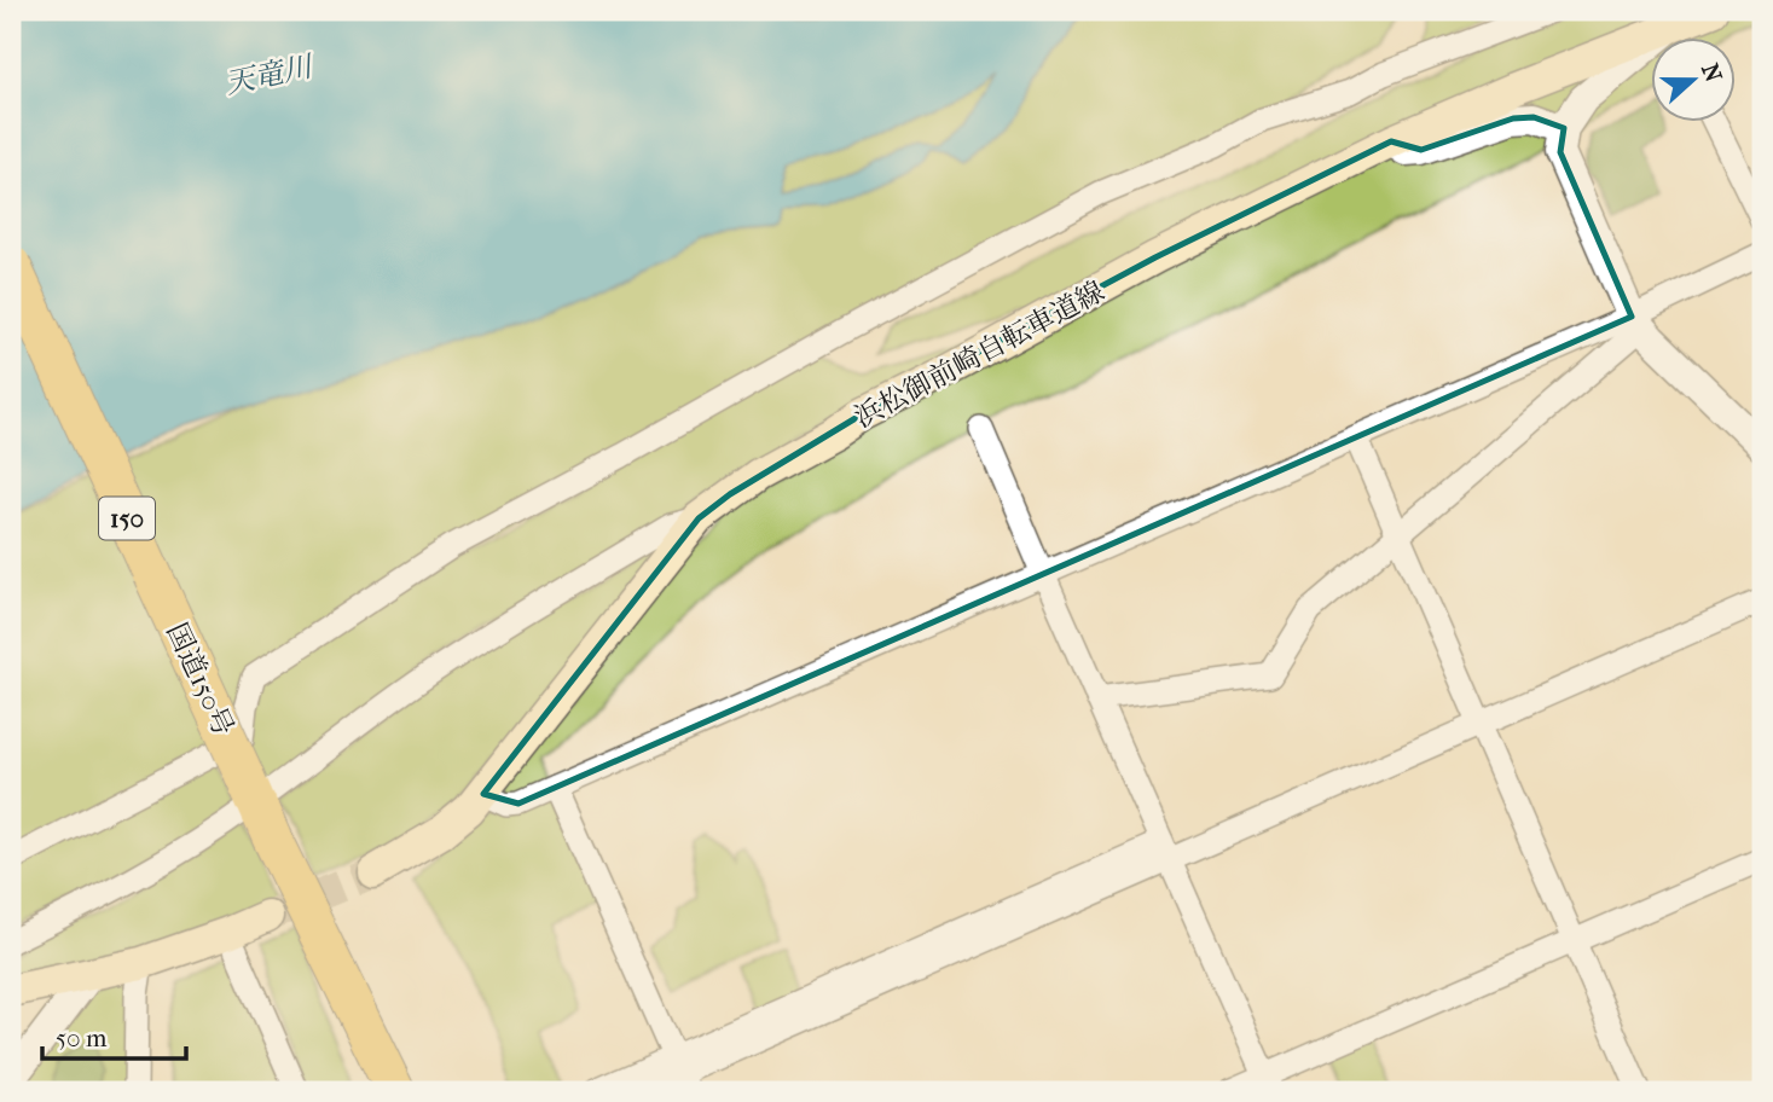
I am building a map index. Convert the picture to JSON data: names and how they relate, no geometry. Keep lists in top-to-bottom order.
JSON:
{
  "streets": {
    "highway": ["150", "国道150号"],
    "main road": ["浜松御前崎自転車道線"]
  },
  "water": ["天竜川"],
  "scale_bar": "50 m",
  "north": "right"
}
